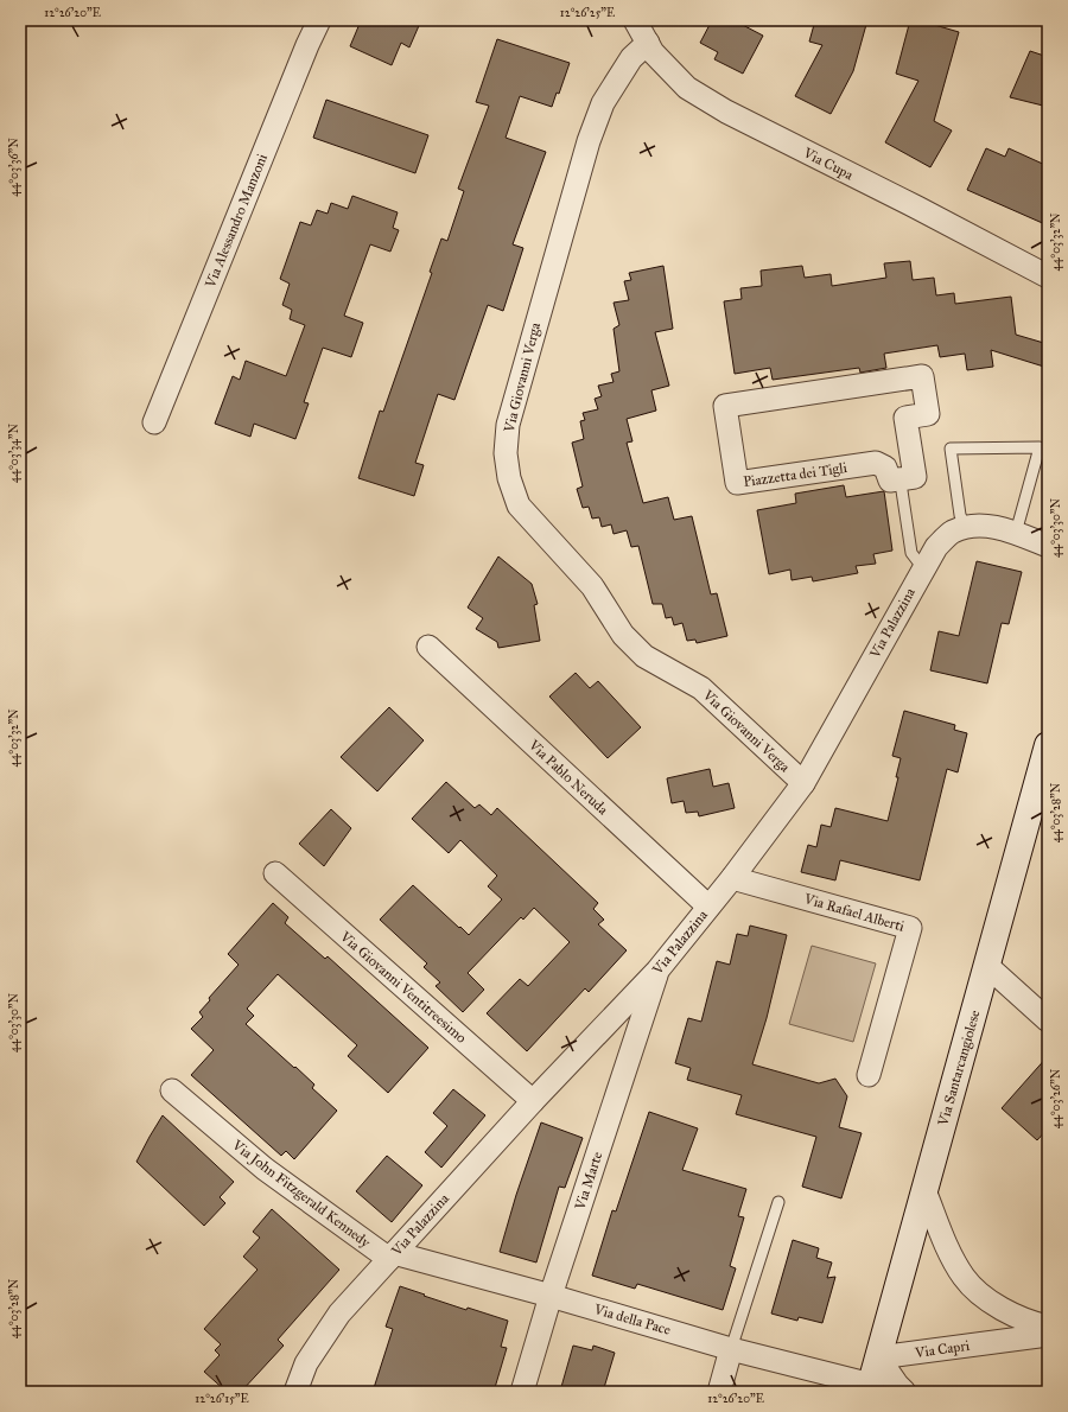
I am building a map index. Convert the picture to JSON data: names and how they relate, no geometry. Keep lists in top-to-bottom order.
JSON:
{
  "streets": {
    "main road": ["Via Santarcangiolese"],
    "street": [
      "Via Cupa",
      "Via Alessandro Manzoni",
      "Via Giovanni Verga",
      "Piazzetta dei Tigli",
      "Via Palazzina",
      "Via Pablo Neruda",
      "Via Rafael Alberti",
      "Via Giovanni Ventitreesimo",
      "Via Marte",
      "Via John Fitzgerald Kennedy",
      "Via della Pace",
      "Via Capri"
    ]
  },
  "crossings": [
    ["Via Cupa", "Via Giovanni Verga"],
    ["Via Giovanni Verga", "Via Palazzina"],
    ["Via Palazzina", "Via Pablo Neruda"],
    ["Via Palazzina", "Via Rafael Alberti"],
    ["Via Palazzina", "Via Giovanni Ventitreesimo"],
    ["Via Palazzina", "Via Marte"],
    ["Via Palazzina", "Via John Fitzgerald Kennedy"],
    ["Via Palazzina", "Via della Pace"],
    ["Via Santarcangiolese", "Via della Pace"],
    ["Via Santarcangiolese", "Via Capri"],
    ["Via Marte", "Via della Pace"],
    ["Via John Fitzgerald Kennedy", "Via della Pace"]
  ],
  "coordinates": [
    "12°26'20\"E",
    "12°26'25\"E",
    "44°03'36\"N",
    "44°03'32\"N",
    "44°03'34\"N",
    "44°03'30\"N",
    "44°03'28\"N",
    "44°03'26\"N",
    "12°26'15\"E"
  ]
}
